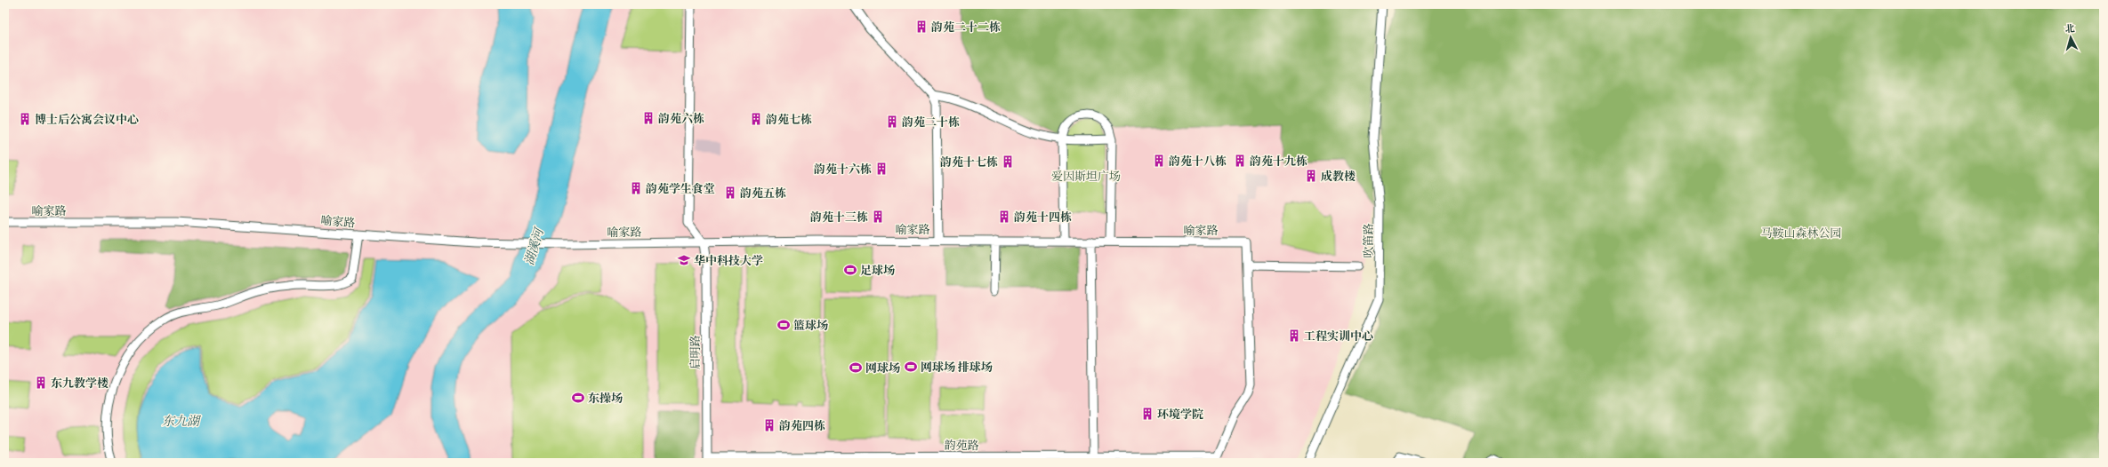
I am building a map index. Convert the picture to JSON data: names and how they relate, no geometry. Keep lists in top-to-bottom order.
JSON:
{
  "streets": {
    "street": [
      "喻家路",
      "吹笛路",
      "启明路",
      "韵苑路"
    ]
  },
  "crossings": [
    ["喻家路", "启明路"],
    ["启明路", "韵苑路"]
  ],
  "water": ["湖溪河", "东九湖"],
  "parks": ["爱因斯坦广场", "马鞍山森林公园"],
  "places": {
    "building": [
      "韵苑二十二栋",
      "韵苑六栋",
      "博士后公寓会议中心",
      "韵苑七栋",
      "韵苑二十栋",
      "韵苑十八栋",
      "韵苑十九栋",
      "韵苑十七栋",
      "韵苑十六栋",
      "成教楼",
      "韵苑学生食堂",
      "韵苑五栋",
      "韵苑十三栋",
      "韵苑十四栋",
      "工程实训中心",
      "东九教学楼",
      "环境学院",
      "韵苑四栋"
    ],
    "school or university": ["华中科技大学"],
    "sports": [
      "足球场",
      "篮球场",
      "网球场 排球场",
      "网球场",
      "东操场"
    ]
  },
  "north": "top"
}
